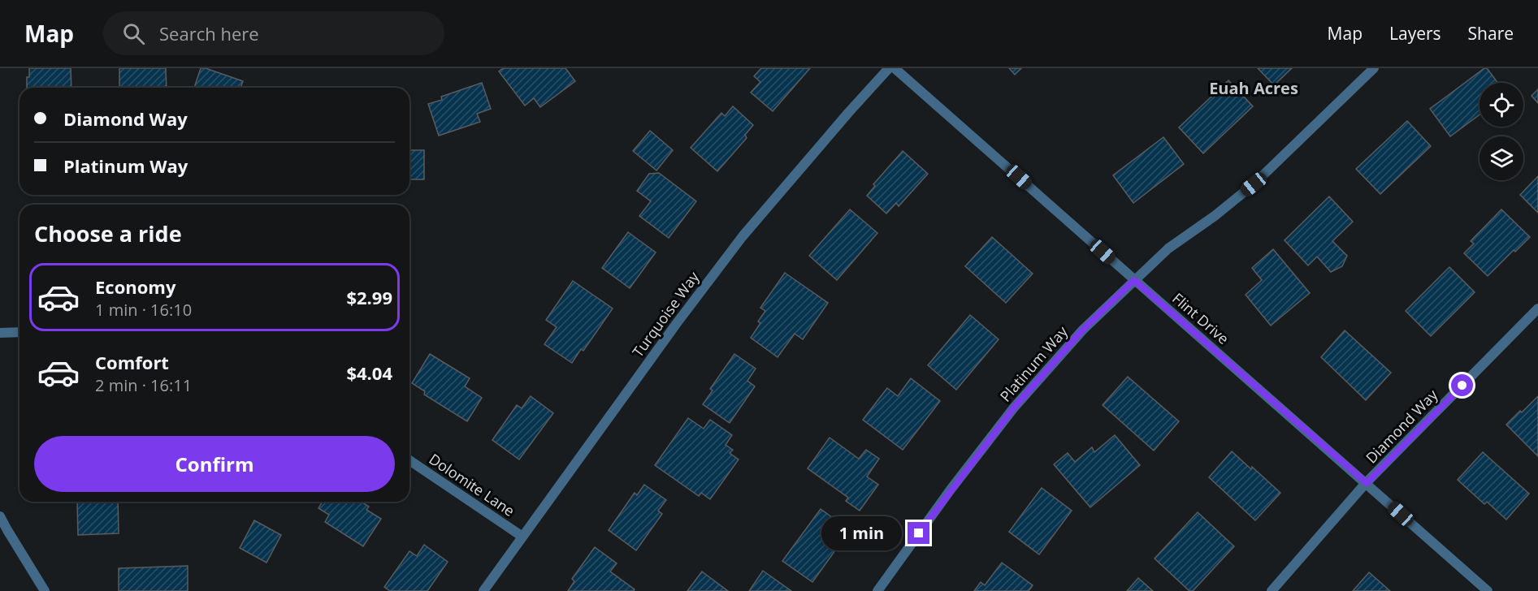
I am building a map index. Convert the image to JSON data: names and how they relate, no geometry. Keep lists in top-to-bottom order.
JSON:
{
  "streets": {
    "street": [
      "Turquoise Way",
      "Flint Drive",
      "Platinum Way",
      "Diamond Way",
      "Dolomite Lane"
    ]
  },
  "crossings": [
    ["Turquoise Way", "Dolomite Lane"],
    ["Flint Drive", "Platinum Way"],
    ["Flint Drive", "Diamond Way"]
  ],
  "districts": ["Euah Acres"],
  "page": {
    "header": "Map",
    "search": "Search here",
    "nav": ["Map", "Layers", "Share"],
    "banner": ["Diamond Way", "Platinum Way"],
    "heading": "Choose a ride",
    "list": [
      {
        "name": "Economy",
        "note": "1 min · 16:10",
        "value": "$2.99"
      },
      {
        "name": "Comfort",
        "note": "2 min · 16:11",
        "value": "$4.04"
      }
    ],
    "buttons": "Confirm",
    "bubble": "1 min"
  }
}
